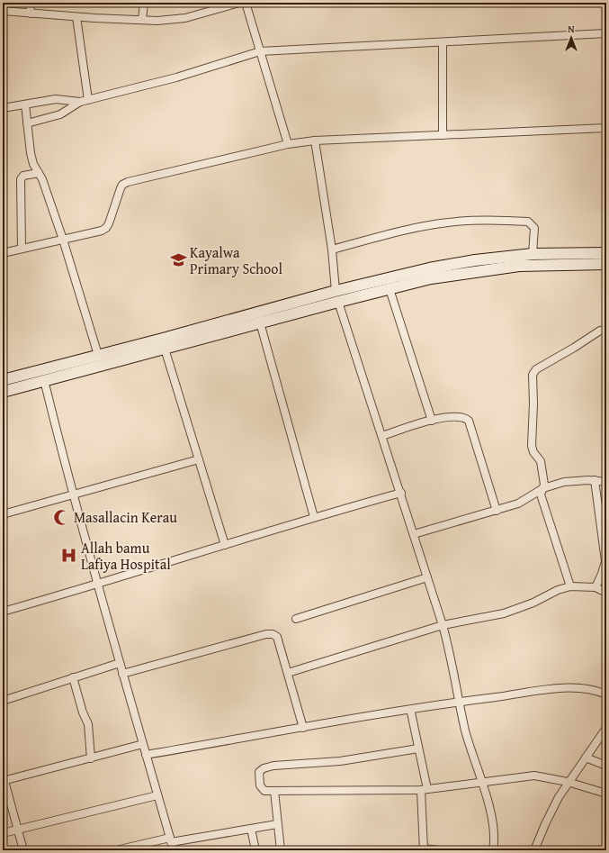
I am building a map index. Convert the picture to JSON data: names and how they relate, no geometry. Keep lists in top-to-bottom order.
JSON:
{
  "places": {
    "school or university": ["Kayalwa Primary School"],
    "mosque": ["Masallacin Kerau"],
    "hospital": ["Allah bamu Lafiya Hospital"]
  },
  "north": "top"
}
